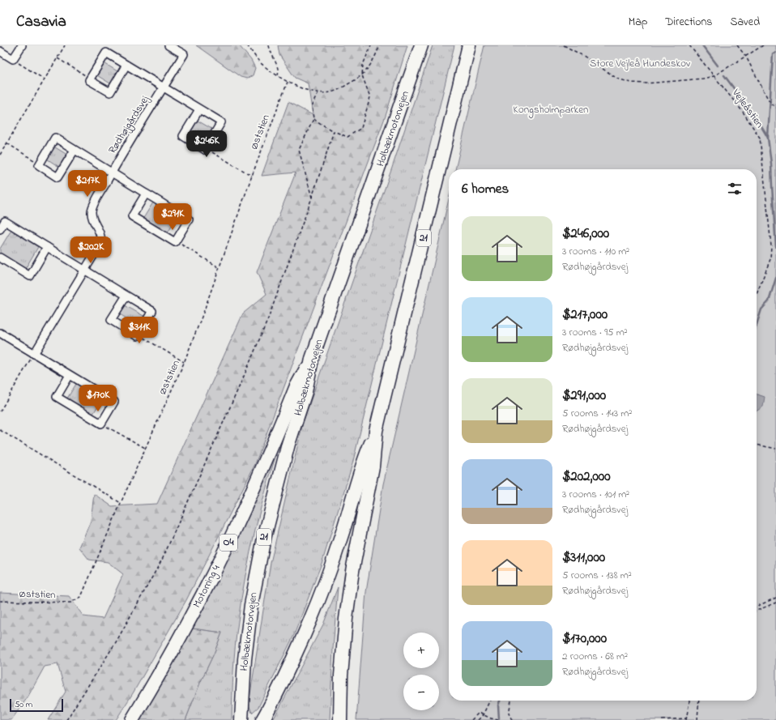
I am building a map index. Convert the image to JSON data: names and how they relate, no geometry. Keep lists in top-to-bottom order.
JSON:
{
  "streets": {
    "highway": [
      "Holbækmotorvejen",
      "21",
      "O4",
      "Motorring 4"
    ],
    "street": ["Rødhøjgårdsvej"],
    "path": ["Vejleåstien", "Øststien"]
  },
  "crossings": [
    ["Holbækmotorvejen", "Motorring 4"]
  ],
  "parks": ["Store Vejleå Hundeskov", "Kongsholmparken"],
  "scale_bar": "50 m",
  "page": {
    "header": "Casavia",
    "nav": ["Map", "Directions", "Saved"],
    "price": [
      "$246K",
      "$217K",
      "$291K",
      "$202K",
      "$311K",
      "$170K"
    ],
    "heading": "6 homes",
    "list": [
      {
        "name": "$246,000",
        "note": "3 rooms · 110 m² · Rødhøjgårdsvej"
      },
      {
        "name": "$217,000",
        "note": "3 rooms · 95 m² · Rødhøjgårdsvej"
      },
      {
        "name": "$291,000",
        "note": "5 rooms · 143 m² · Rødhøjgårdsvej"
      },
      {
        "name": "$202,000",
        "note": "3 rooms · 101 m² · Rødhøjgårdsvej"
      },
      {
        "name": "$311,000",
        "note": "5 rooms · 138 m² · Rødhøjgårdsvej"
      },
      {
        "name": "$170,000",
        "note": "2 rooms · 68 m² · Rødhøjgårdsvej"
      }
    ],
    "map_buttons": ["+", "−"],
    "scale": "50 m"
  }
}
